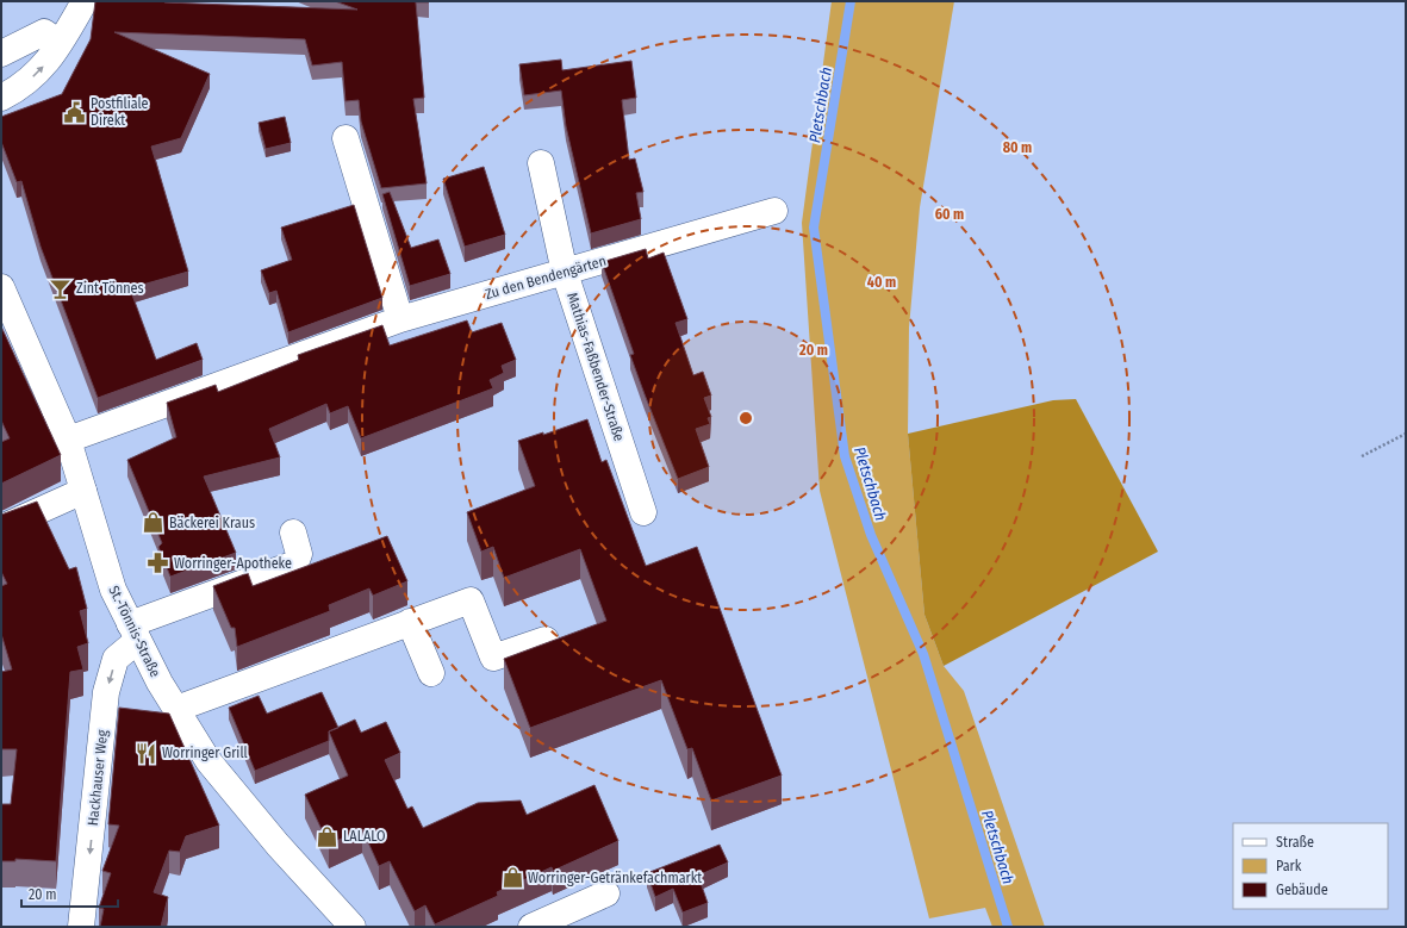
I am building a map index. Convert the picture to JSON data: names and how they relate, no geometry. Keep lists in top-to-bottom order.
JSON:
{
  "streets": {
    "street": [
      "Zu den Bendengärten",
      "Mathias-Faßbender-Straße",
      "St.-Tönnis-Straße",
      "Hackhauser Weg"
    ]
  },
  "crossings": [
    ["Zu den Bendengärten", "Mathias-Faßbender-Straße"],
    ["Zu den Bendengärten", "St.-Tönnis-Straße"],
    ["St.-Tönnis-Straße", "Hackhauser Weg"]
  ],
  "one_way": ["Hackhauser Weg"],
  "water": ["Pletschbach"],
  "places": {
    "public building": ["Postfiliale Direkt"],
    "bar": ["Zint Tönnes"],
    "shop": ["Bäckerei Kraus", "LALALO", "Worringer-Getränkefachmarkt"],
    "pharmacy": ["Worringer-Apotheke"],
    "restaurant": ["Worringer Grill"]
  },
  "legend": ["Straße", "Park", "Gebäude"],
  "scale_bar": "20 m",
  "rings": [
    "80 m",
    "60 m",
    "40 m",
    "20 m"
  ]
}
